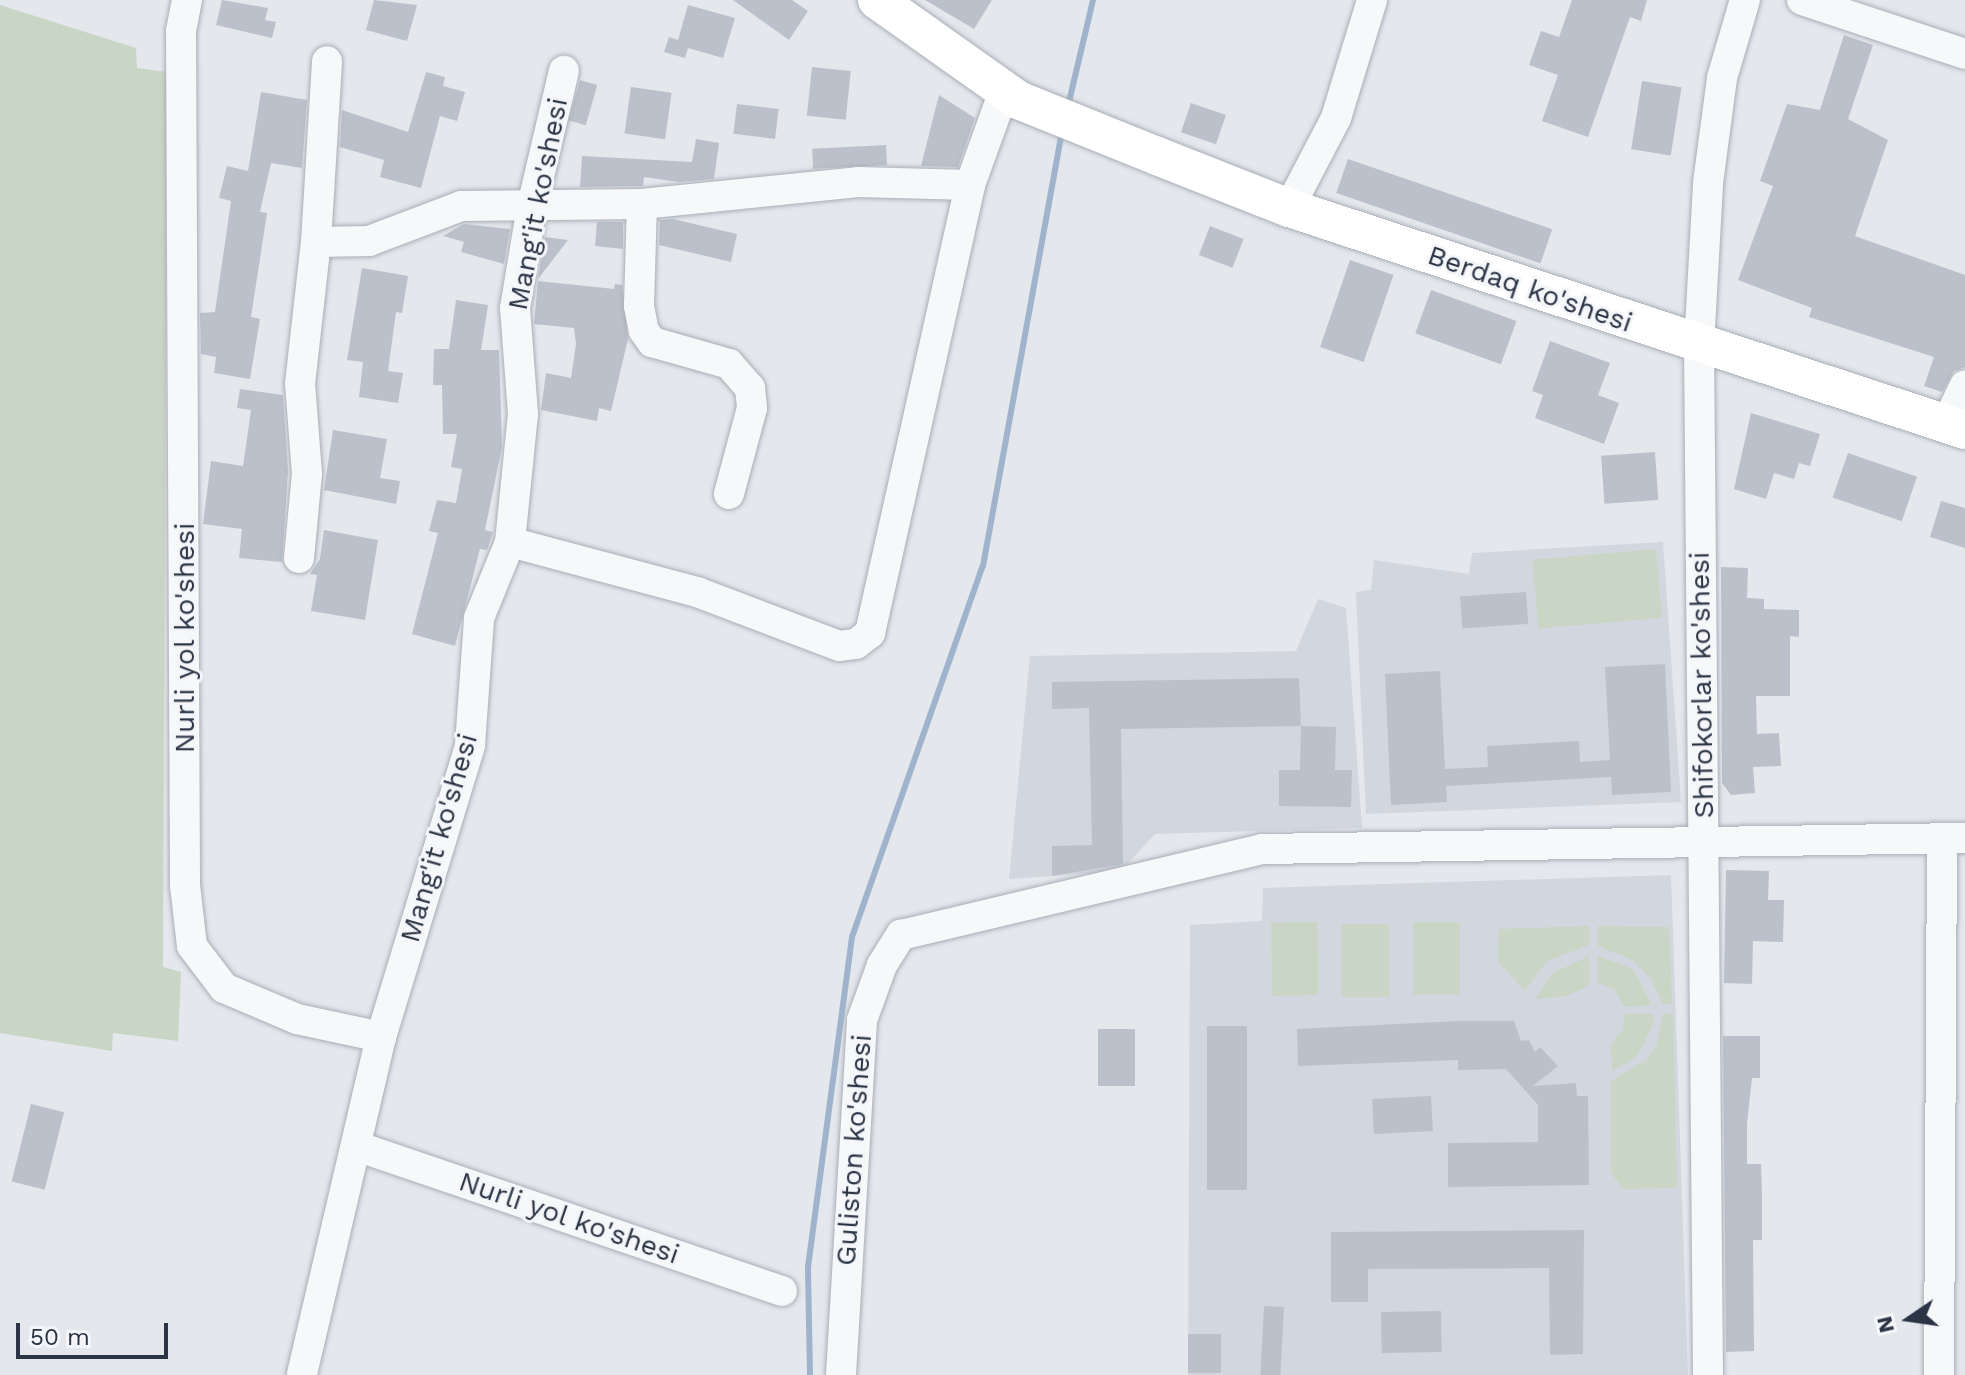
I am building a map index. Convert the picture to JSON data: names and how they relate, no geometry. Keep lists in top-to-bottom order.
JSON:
{
  "streets": {
    "main road": ["Berdaq ko'shesi"],
    "street": [
      "Mang'it ko'shesi",
      "Nurli yol ko'shesi",
      "Shifokorlar ko'shesi",
      "Guliston ko'shesi"
    ]
  },
  "crossings": [
    ["Mang'it ko'shesi", "Nurli yol ko'shesi"],
    ["Berdaq ko'shesi", "Shifokorlar ko'shesi"],
    ["Shifokorlar ko'shesi", "Guliston ko'shesi"]
  ],
  "scale_bar": "50 m",
  "north": "left"
}
